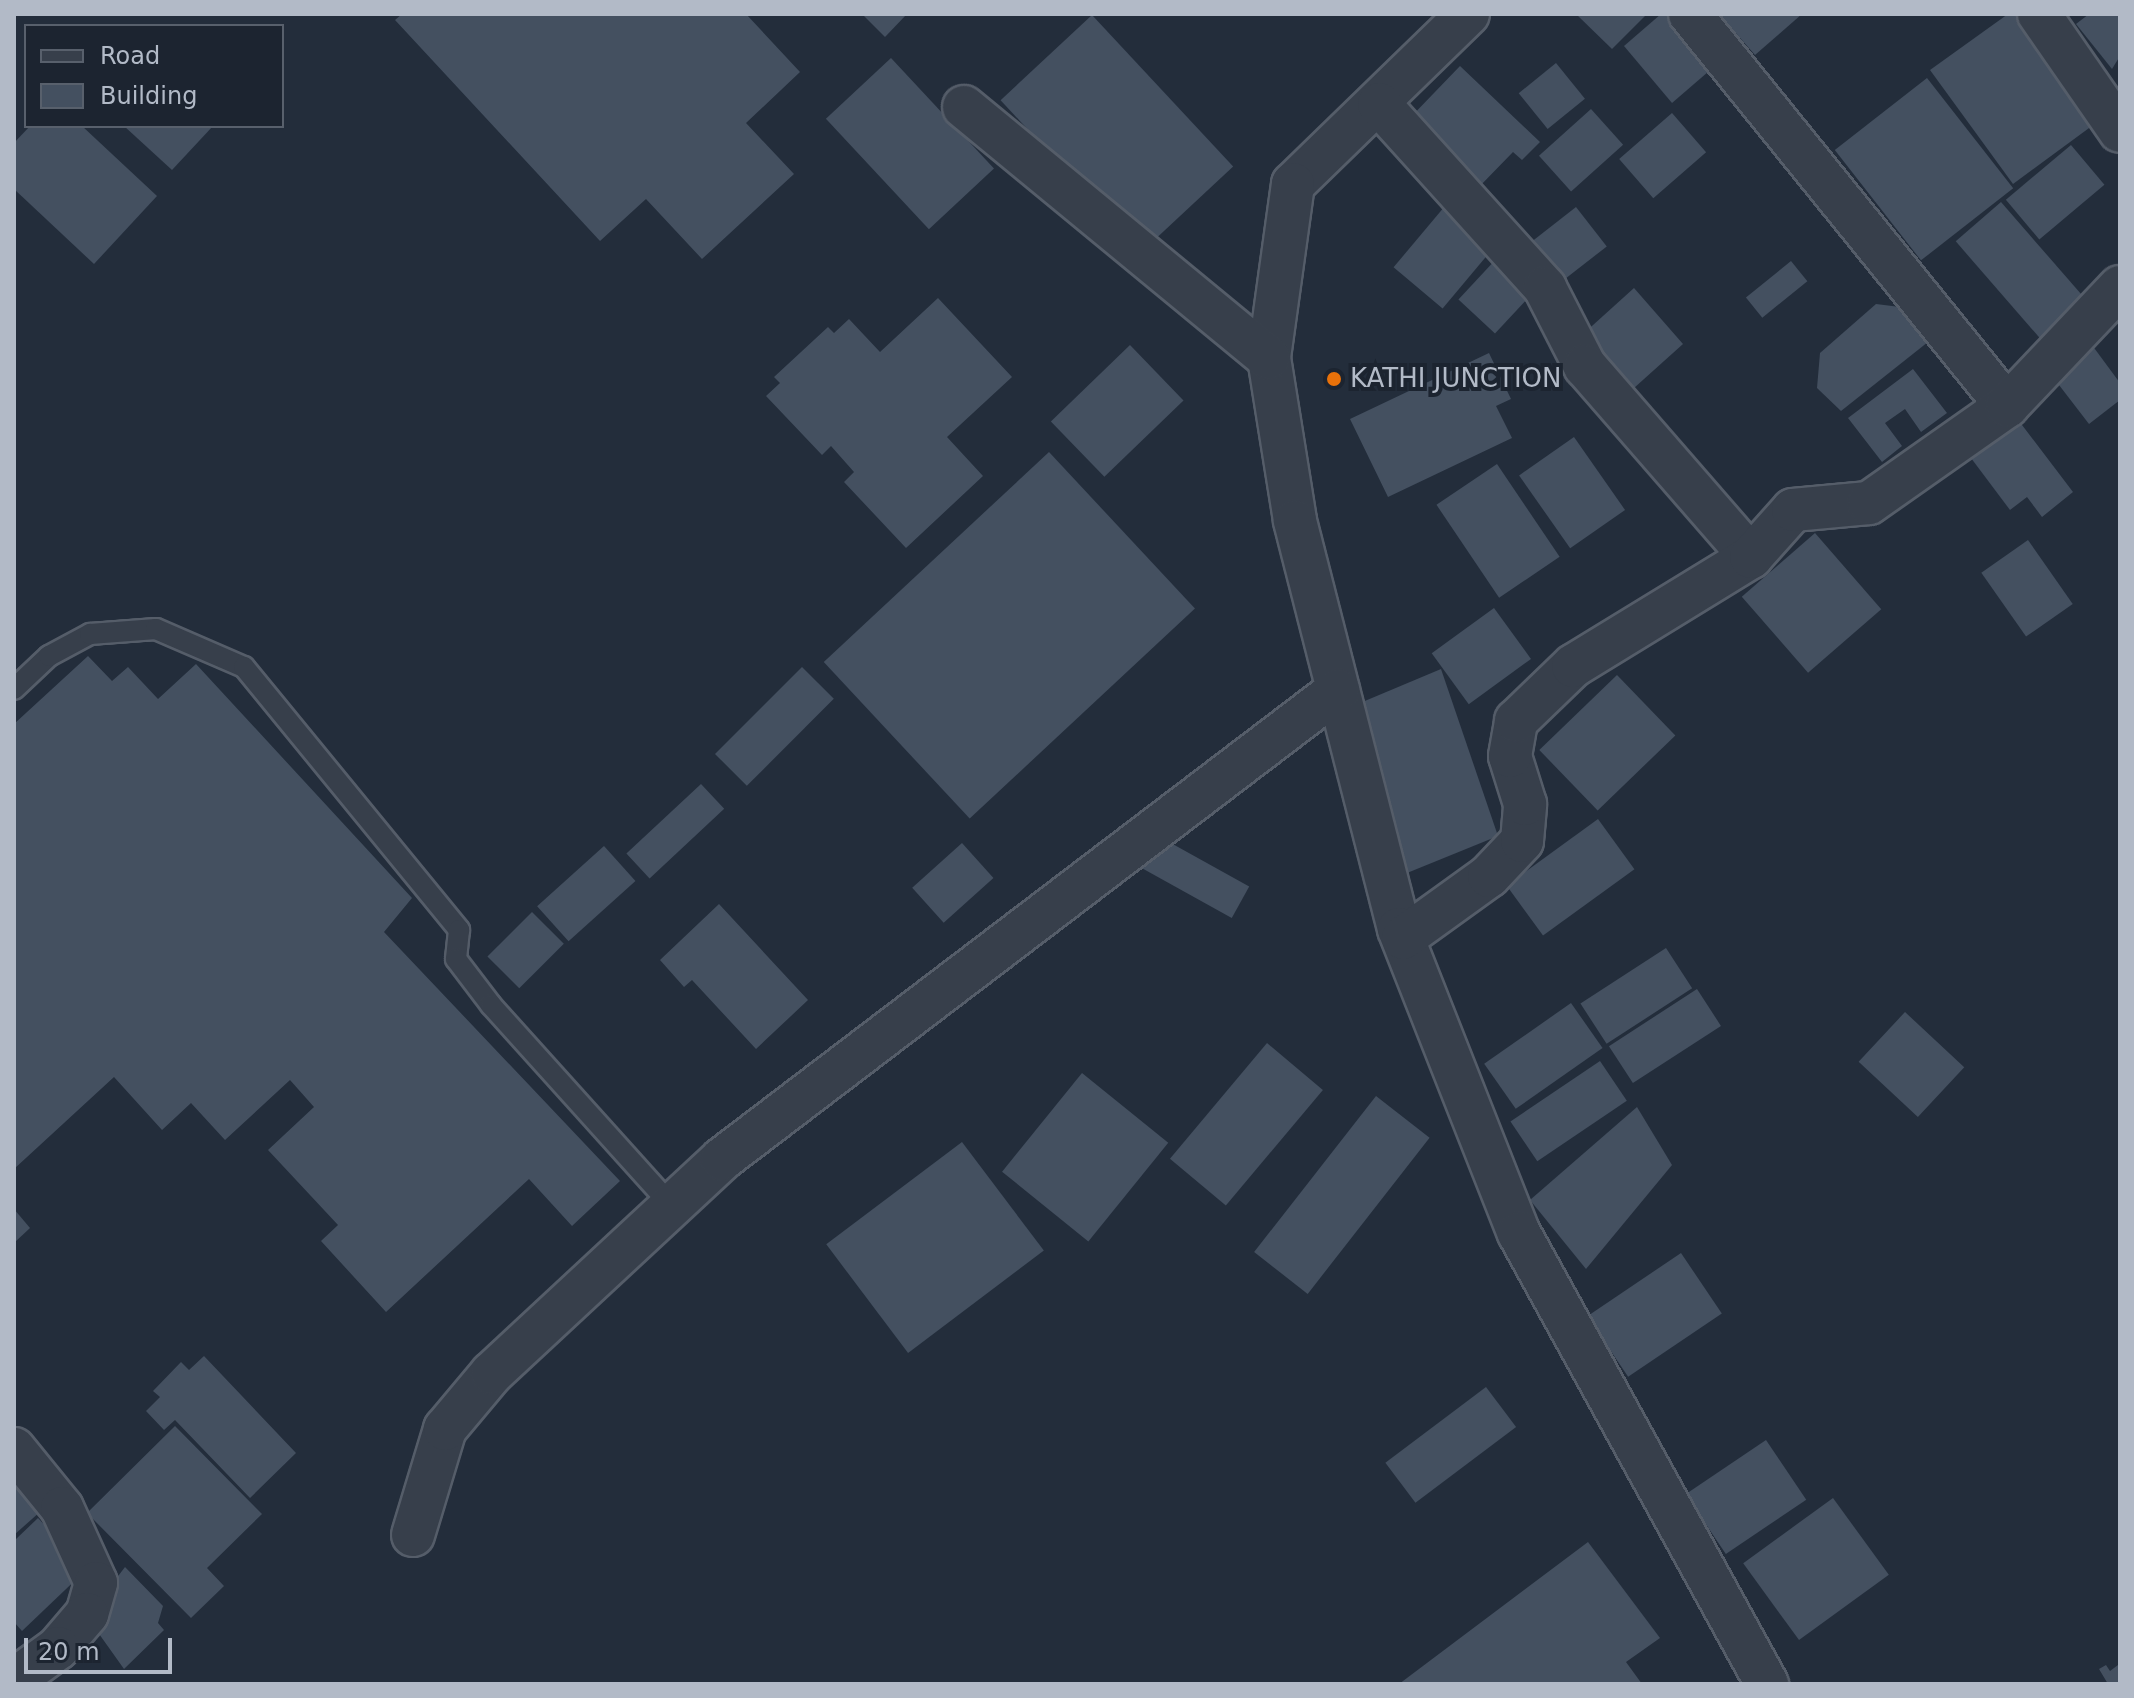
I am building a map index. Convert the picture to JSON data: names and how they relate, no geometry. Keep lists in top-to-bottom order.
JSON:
{
  "places": ["KATHI JUNCTION"],
  "legend": ["Road", "Building"],
  "scale_bar": "20 m"
}
